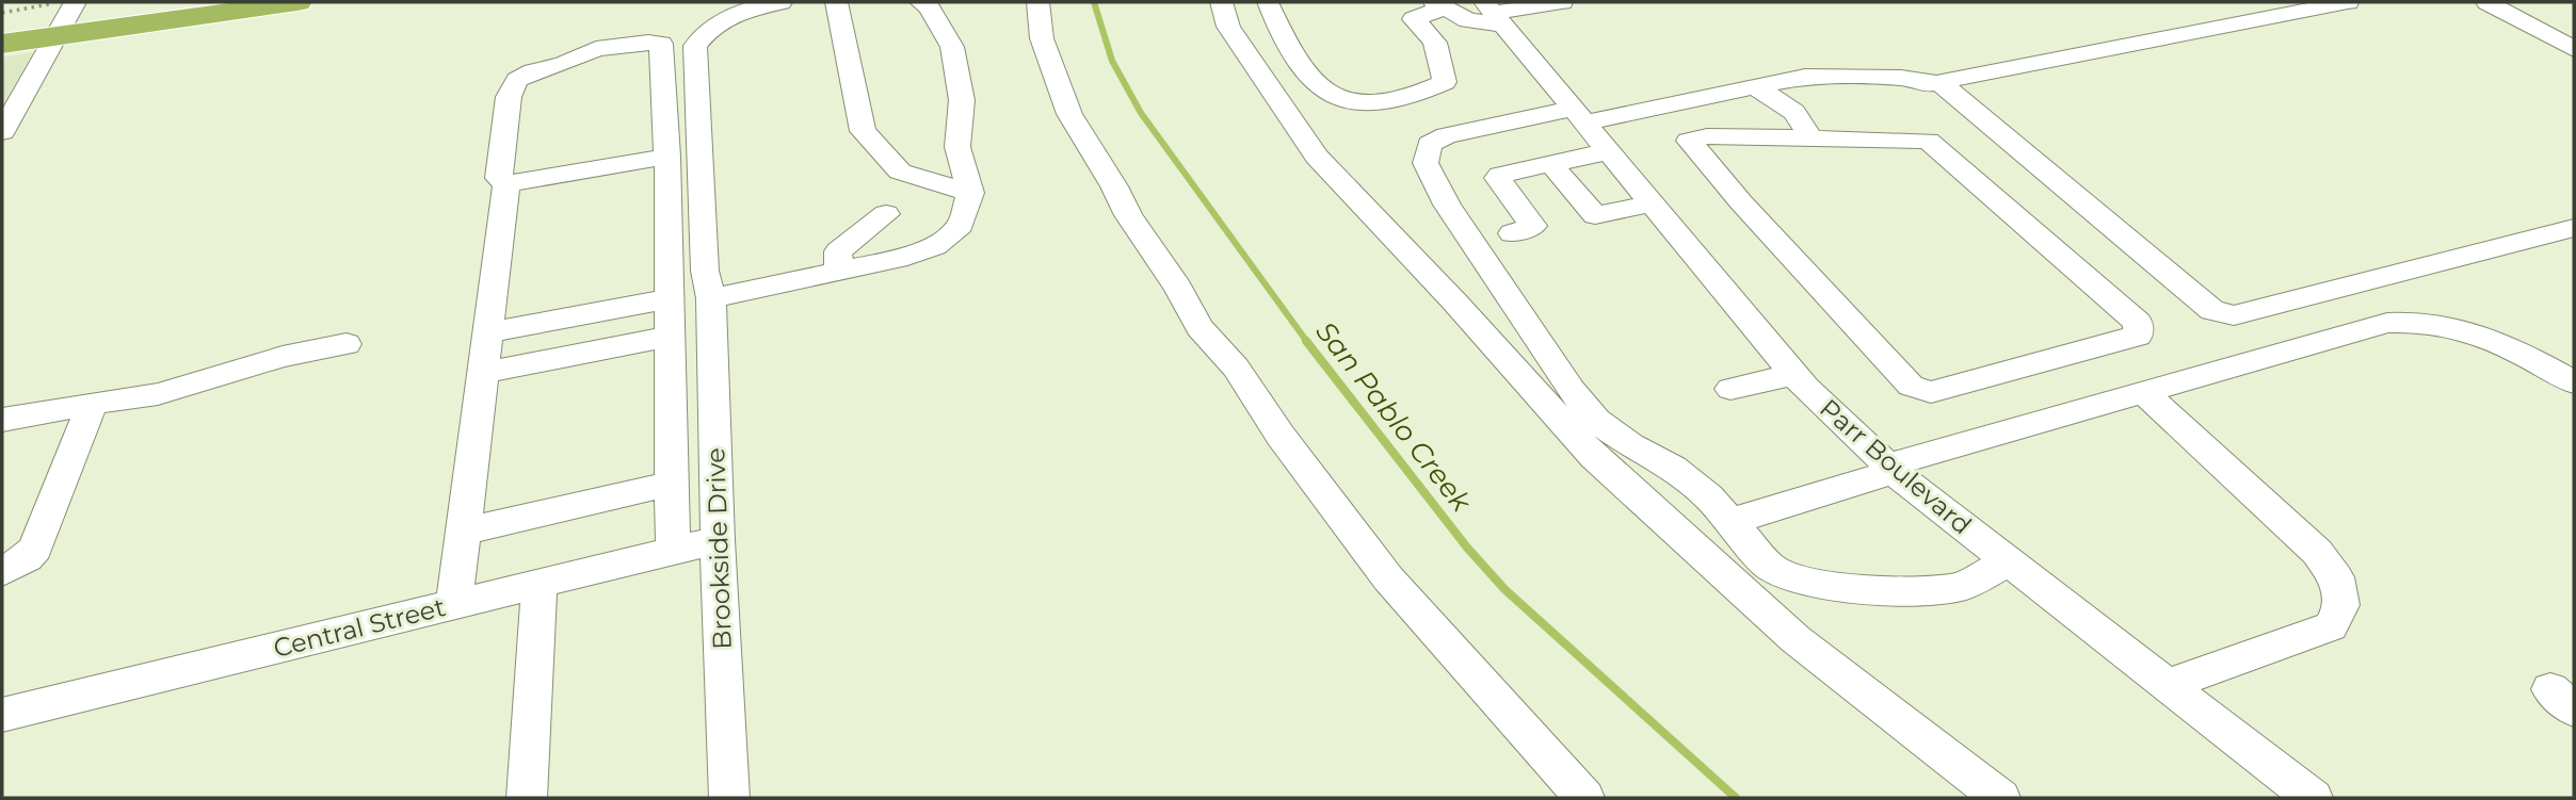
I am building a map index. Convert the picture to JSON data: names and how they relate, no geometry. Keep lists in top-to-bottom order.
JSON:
{
  "streets": {
    "street": ["Parr Boulevard", "Brookside Drive", "Central Street"]
  },
  "crossings": [
    ["Brookside Drive", "Central Street"]
  ],
  "water": ["San Pablo Creek"]
}
